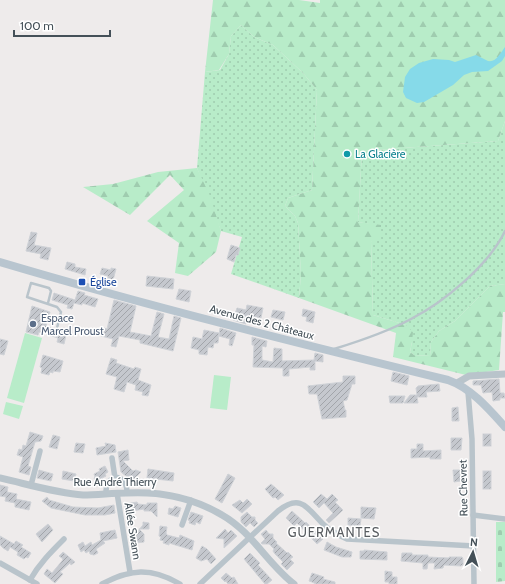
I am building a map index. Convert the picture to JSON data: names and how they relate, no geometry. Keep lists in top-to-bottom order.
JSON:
{
  "streets": {
    "main road": ["Avenue des 2 Châteaux"],
    "street": ["Rue André Thierry", "Rue Chevret", "Allée Swann"]
  },
  "crossings": [
    ["Avenue des 2 Châteaux", "Rue Chevret"],
    ["Rue André Thierry", "Allée Swann"]
  ],
  "districts": ["GUERMANTES"],
  "places": {
    "other": ["La Glacière", "Espace Marcel Proust"],
    "transit": ["Église"]
  },
  "scale_bar": "100 m",
  "north": "top"
}
